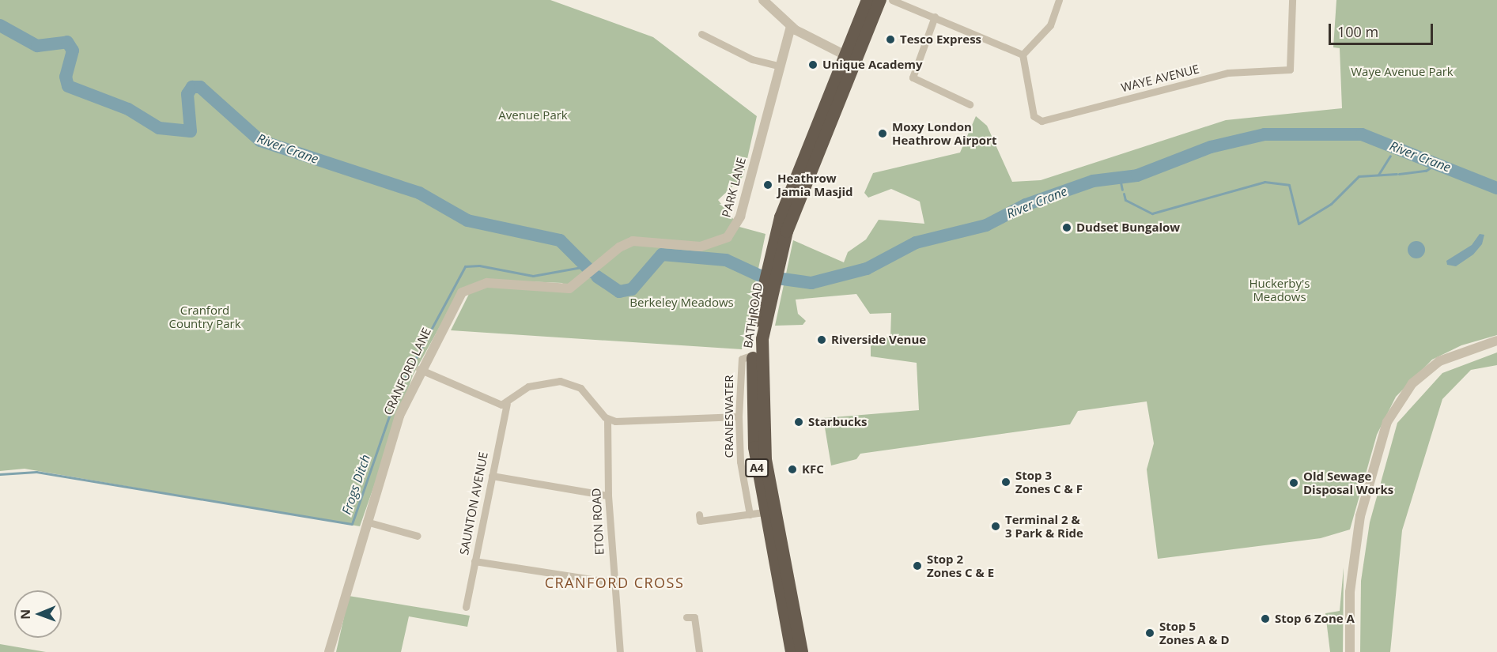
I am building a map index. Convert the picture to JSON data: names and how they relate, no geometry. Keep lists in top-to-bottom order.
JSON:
{
  "streets": {
    "highway": ["BATH ROAD", "A4"],
    "street": [
      "WAYE AVENUE",
      "PARK LANE",
      "CRANFORD LANE",
      "CRANESWATER",
      "SAUNTON AVENUE",
      "ETON ROAD"
    ]
  },
  "crossings": [
    ["PARK LANE", "CRANFORD LANE"],
    ["BATH ROAD", "CRANESWATER"]
  ],
  "districts": ["CRANFORD CROSS"],
  "water": ["River Crane", "Frogs Ditch"],
  "parks": [
    "Waye Avenue Park",
    "Avenue Park",
    "Huckerby's Meadows",
    "Berkeley Meadows",
    "Cranford Country Park"
  ],
  "places": [
    "Tesco Express",
    "Unique Academy",
    "Moxy London Heathrow Airport",
    "Heathrow Jamia Masjid",
    "Dudset Bungalow",
    "Riverside Venue",
    "Starbucks",
    "KFC",
    "Stop 3 Zones C & F",
    "Old Sewage Disposal Works",
    "Terminal 2 & 3 Park & Ride",
    "Stop 2 Zones C & E",
    "Stop 6 Zone A",
    "Stop 5 Zones A & D"
  ],
  "scale_bar": "100 m",
  "north": "left"
}
